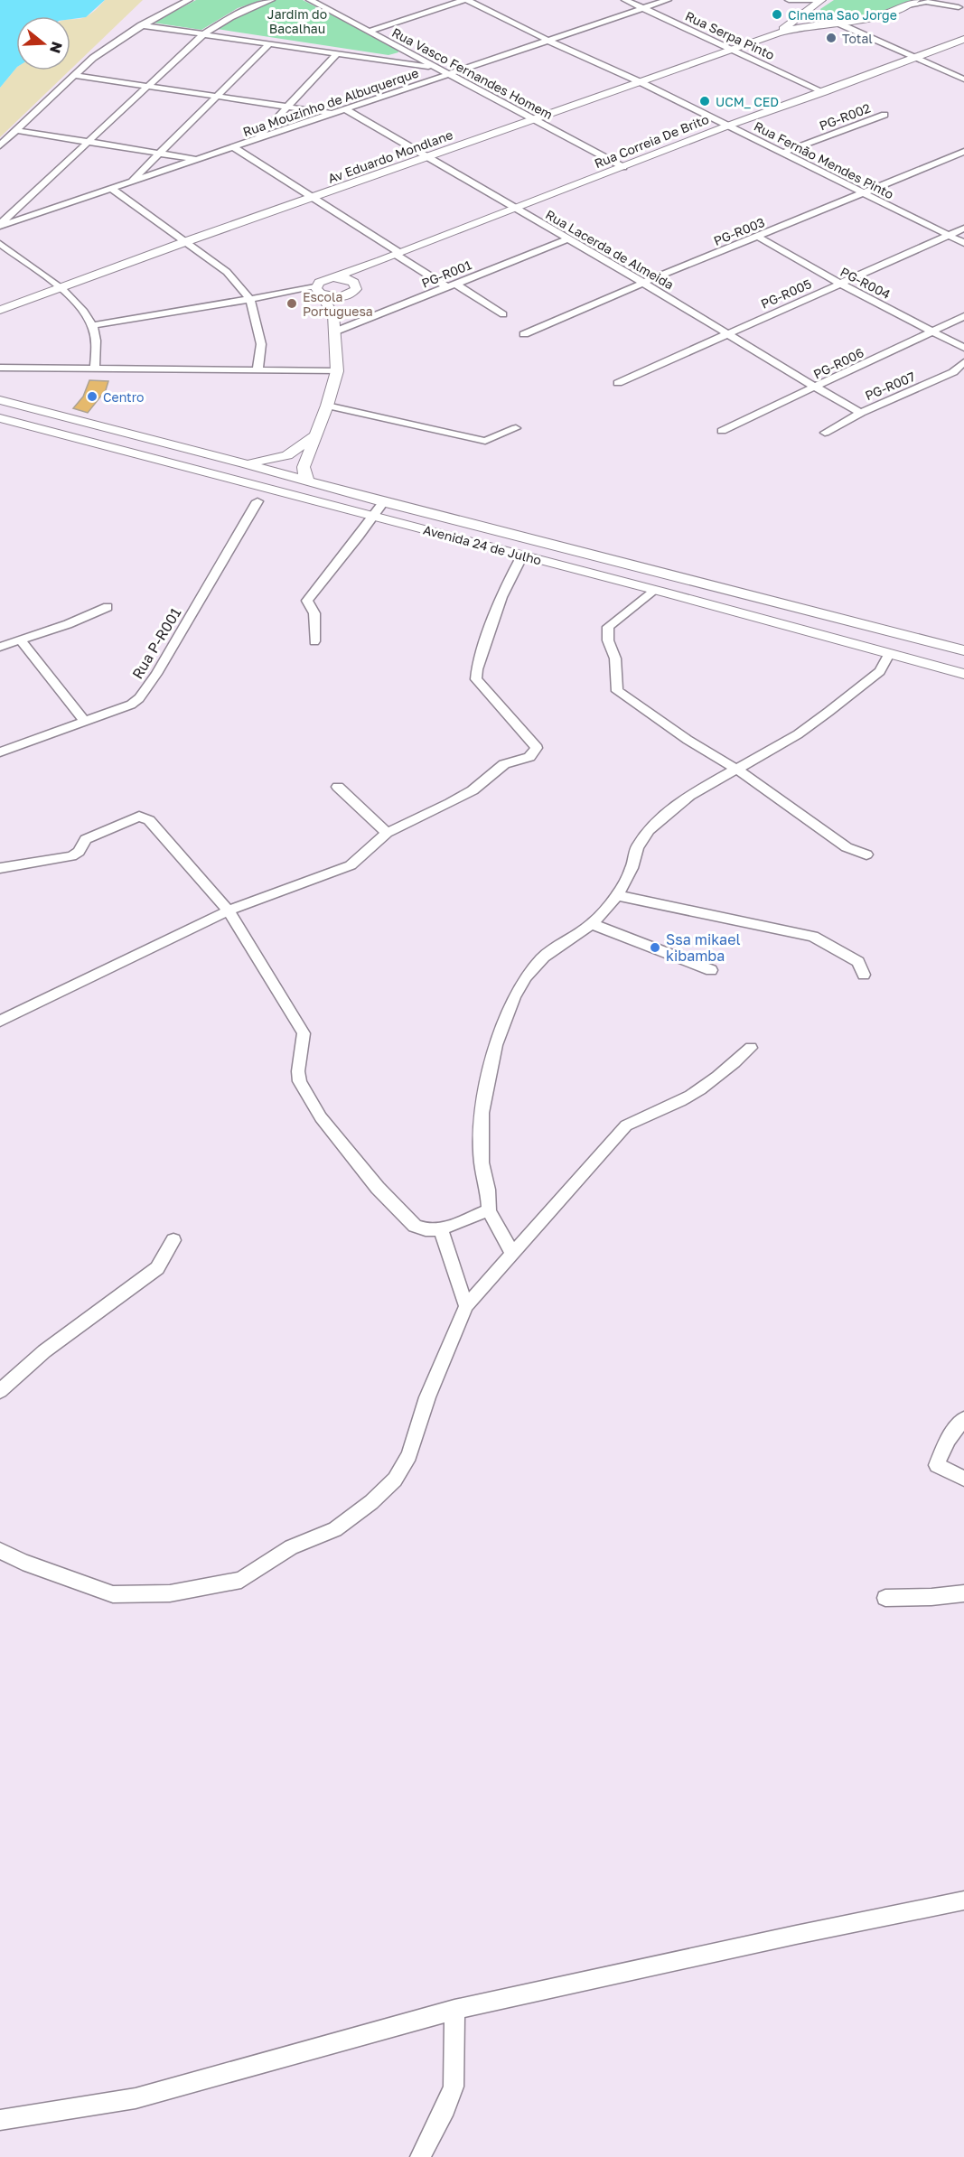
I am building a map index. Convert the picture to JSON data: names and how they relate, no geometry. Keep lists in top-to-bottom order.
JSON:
{
  "streets": {
    "street": [
      "Rua Serpa Pinto",
      "Rua Vasco Fernandes Homem",
      "Rua Mouzinho de Albuquerque",
      "PG-R002",
      "Rua Correia De Brito",
      "Av Eduardo Mondlane",
      "Rua Fernão Mendes Pinto",
      "PG-R003",
      "Rua Lacerda de Almeida",
      "PG-R001",
      "PG-R004",
      "PG-R005",
      "PG-R006",
      "PG-R007",
      "Avenida 24 de Julho",
      "Rua P-R001"
    ]
  },
  "crossings": [
    ["Rua Serpa Pinto", "Rua Mouzinho de Albuquerque"],
    ["Rua Serpa Pinto", "Rua Correia De Brito"],
    ["Rua Serpa Pinto", "Av Eduardo Mondlane"],
    ["Rua Vasco Fernandes Homem", "Rua Mouzinho de Albuquerque"],
    ["Rua Vasco Fernandes Homem", "Rua Correia De Brito"],
    ["Rua Vasco Fernandes Homem", "Av Eduardo Mondlane"],
    ["Rua Mouzinho de Albuquerque", "Rua Fernão Mendes Pinto"],
    ["Rua Mouzinho de Albuquerque", "Rua Lacerda de Almeida"],
    ["PG-R002", "Rua Fernão Mendes Pinto"],
    ["Rua Correia De Brito", "Rua Fernão Mendes Pinto"],
    ["Rua Correia De Brito", "Rua Lacerda de Almeida"],
    ["Av Eduardo Mondlane", "Rua Fernão Mendes Pinto"],
    ["Av Eduardo Mondlane", "Rua Lacerda de Almeida"],
    ["Rua Fernão Mendes Pinto", "PG-R003"],
    ["Rua Fernão Mendes Pinto", "PG-R005"],
    ["PG-R003", "Rua Lacerda de Almeida"],
    ["PG-R003", "PG-R004"],
    ["Rua Lacerda de Almeida", "PG-R001"],
    ["Rua Lacerda de Almeida", "PG-R005"],
    ["Rua Lacerda de Almeida", "PG-R006"],
    ["Rua Lacerda de Almeida", "PG-R007"],
    ["PG-R004", "PG-R005"],
    ["PG-R004", "PG-R006"]
  ],
  "parks": ["Jardim do Bacalhau"],
  "places": [
    "Cinema Sao Jorge",
    "Total",
    "UCM_ CED",
    "Escola Portuguesa",
    "Centro",
    "Ssa mikael kibamba"
  ],
  "north": "right"
}
